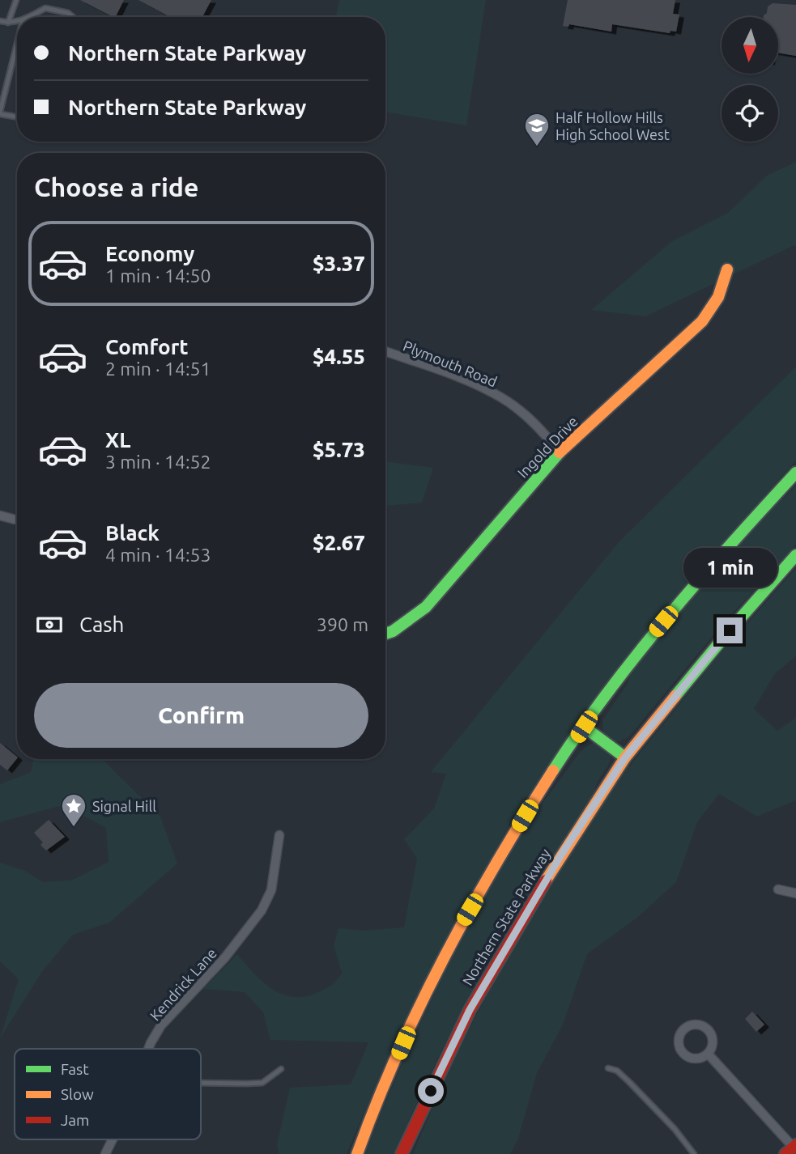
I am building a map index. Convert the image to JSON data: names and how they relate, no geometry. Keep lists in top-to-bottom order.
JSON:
{
  "streets": {
    "main road": ["Ingold Drive", "Northern State Parkway"],
    "street": ["Plymouth Road", "Kendrick Lane"]
  },
  "crossings": [
    ["Plymouth Road", "Ingold Drive"]
  ],
  "places": {
    "school or university": ["Half Hollow Hills High School West"],
    "place": ["Signal Hill"]
  },
  "legend": ["Fast", "Slow", "Jam"],
  "north": "bottom",
  "page": {
    "banner": ["Northern State Parkway", "Northern State Parkway"],
    "heading": "Choose a ride",
    "list": [
      {
        "name": "Economy",
        "note": "1 min · 14:50",
        "value": "$3.37"
      },
      {
        "name": "Comfort",
        "note": "2 min · 14:51",
        "value": "$4.55"
      },
      {
        "name": "XL",
        "note": "3 min · 14:52",
        "value": "$5.73"
      },
      {
        "name": "Black",
        "note": "4 min · 14:53",
        "value": "$2.67"
      }
    ],
    "bubble": "1 min",
    "pay": ["Cash", "390 m"],
    "buttons": "Confirm"
  }
}
